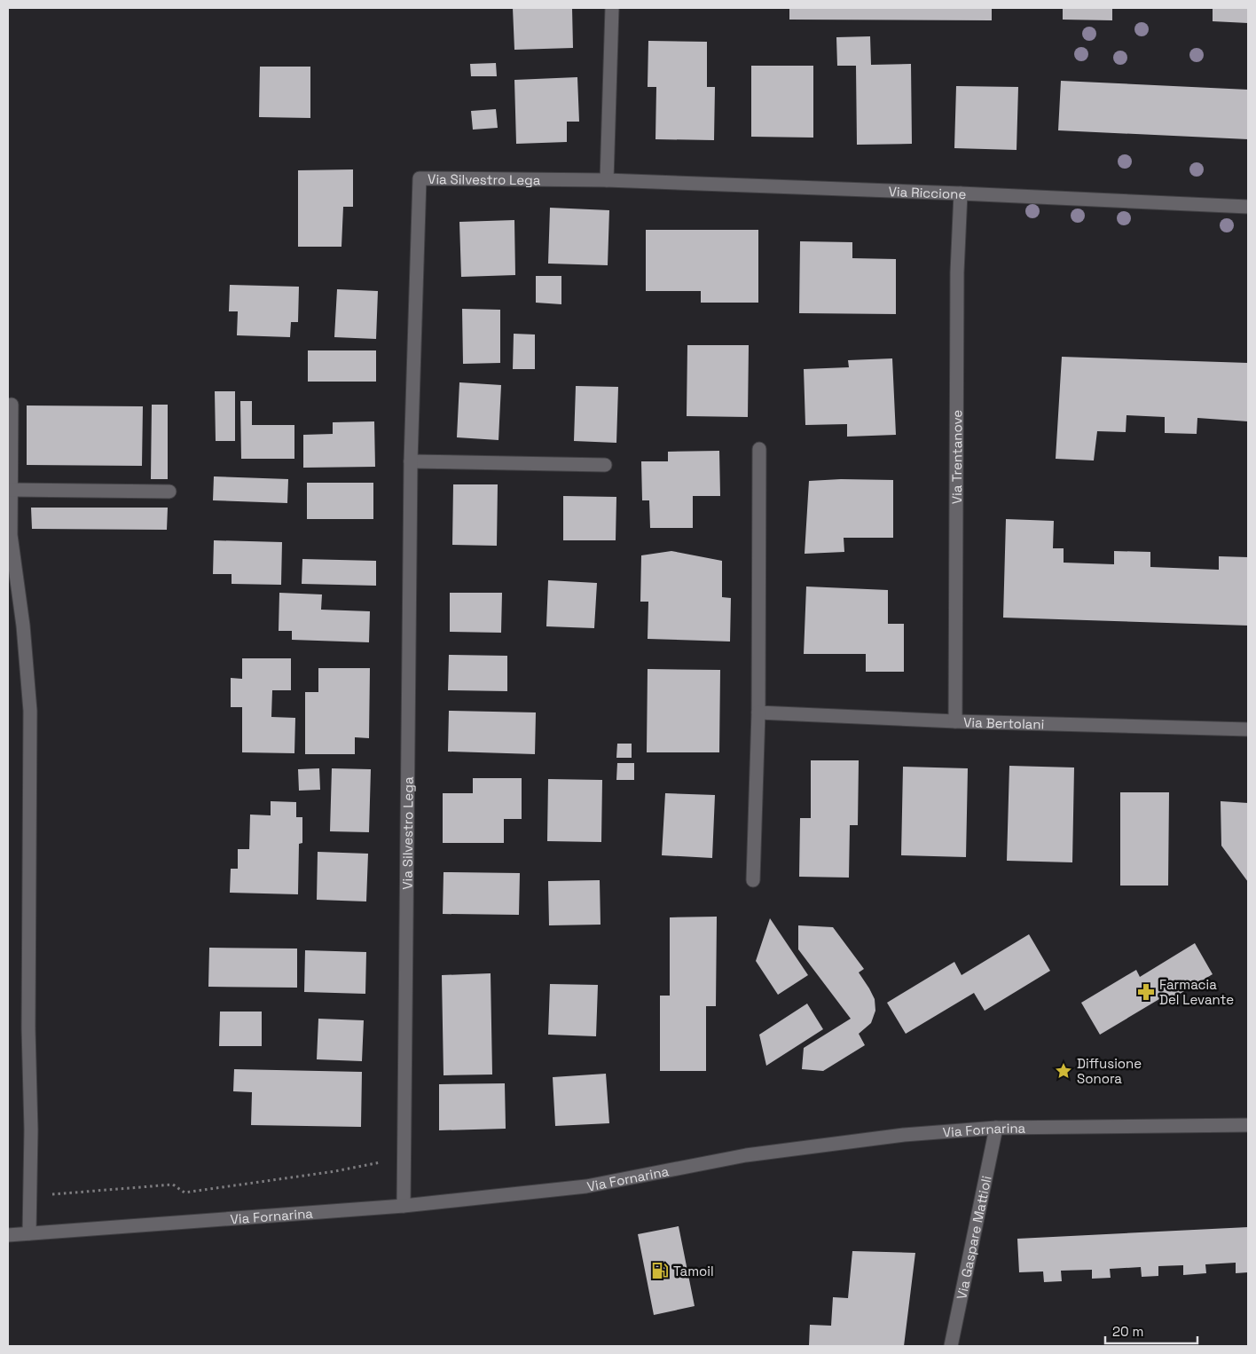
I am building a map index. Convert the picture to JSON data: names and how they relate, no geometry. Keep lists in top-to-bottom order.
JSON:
{
  "streets": {
    "street": [
      "Via Silvestro Lega",
      "Via Riccione",
      "Via Trentanove",
      "Via Bertolani",
      "Via Fornarina",
      "Via Gaspare Mattioli"
    ]
  },
  "crossings": [
    ["Via Silvestro Lega", "Via Riccione"],
    ["Via Silvestro Lega", "Via Fornarina"],
    ["Via Riccione", "Via Trentanove"],
    ["Via Trentanove", "Via Bertolani"],
    ["Via Fornarina", "Via Gaspare Mattioli"]
  ],
  "places": {
    "pharmacy": ["Farmacia Del Levante"],
    "place": ["Diffusione Sonora"],
    "fuel station": ["Tamoil"]
  },
  "scale_bar": "20 m"
}
